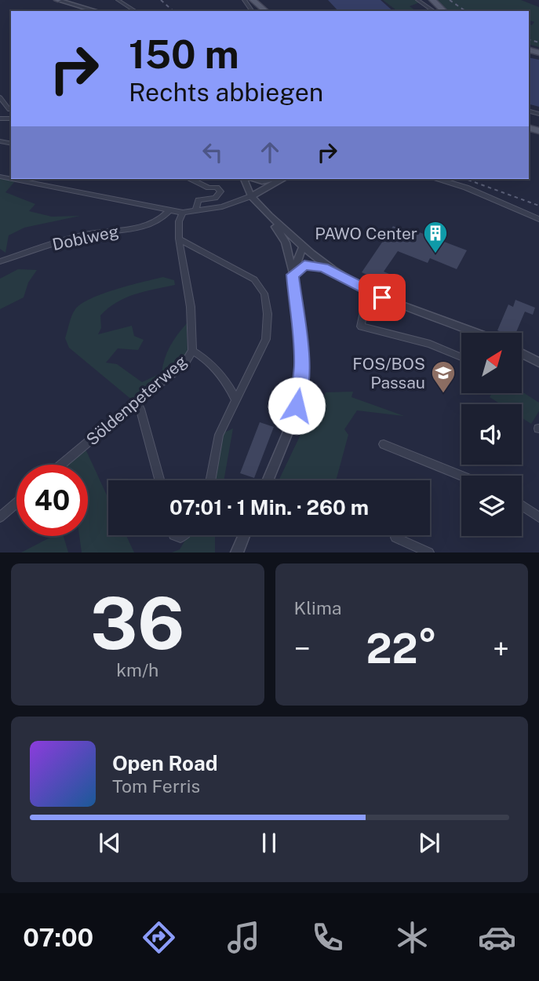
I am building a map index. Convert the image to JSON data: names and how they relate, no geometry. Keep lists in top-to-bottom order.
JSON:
{
  "streets": {
    "street": ["Doblweg", "Söldenpeterweg"]
  },
  "places": {
    "building": ["PAWO Center"],
    "school or university": ["FOS/BOS Passau"]
  },
  "north": "top right",
  "page": {
    "turn": ["150 m", "Rechts abbiegen"],
    "limit": "40",
    "trip": "07:01 · 1 Min. · 260 m",
    "tile": [
      ["36", "km/h"],
      "Klima"
    ],
    "heat": ["−", "22°", "+"],
    "song": ["Open Road", "Tom Ferris"],
    "tabs": "07:00"
  }
}
